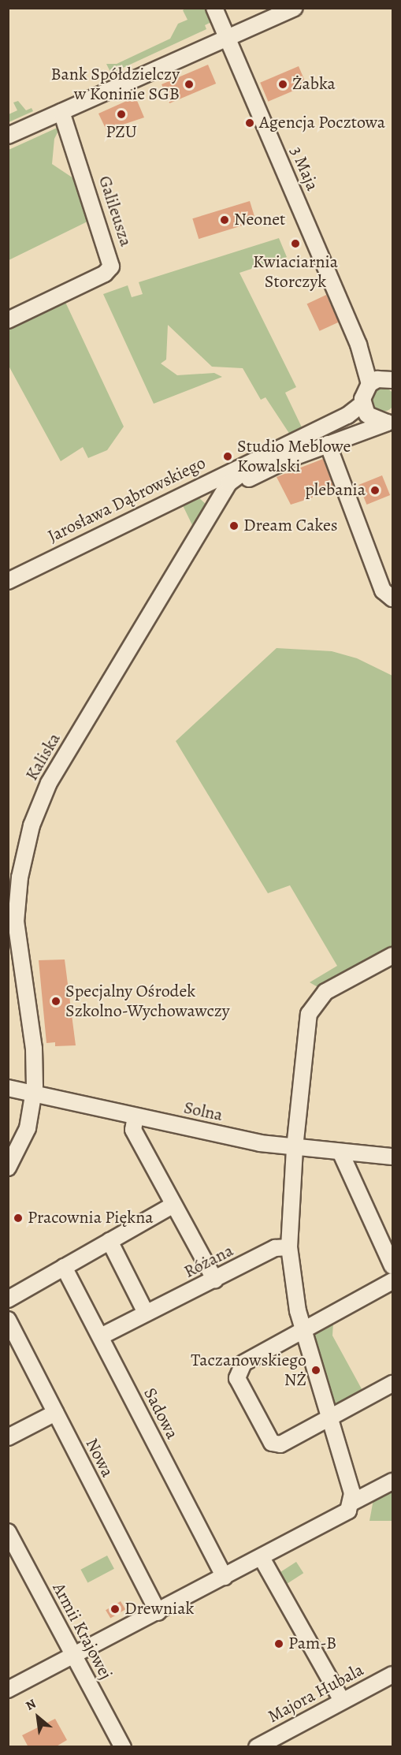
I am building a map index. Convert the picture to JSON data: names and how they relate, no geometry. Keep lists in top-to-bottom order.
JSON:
{
  "streets": {
    "street": [
      "3 Maja",
      "Galileusza",
      "Jarosława Dąbrowskiego",
      "Kaliska",
      "Solna",
      "Różana",
      "Sadowa",
      "Nowa",
      "Armii Krajowej",
      "Majora Hubala"
    ]
  },
  "crossings": [
    ["Jarosława Dąbrowskiego", "Kaliska"],
    ["Kaliska", "Solna"],
    ["Różana", "Sadowa"]
  ],
  "places": [
    "Bank Spółdzielczy w Koninie SGB",
    "Żabka",
    "PZU",
    "Agencja Pocztowa",
    "Neonet",
    "Kwiaciarnia Storczyk",
    "Studio Meblowe Kowalski",
    "plebania",
    "Dream Cakes",
    "Specjalny Ośrodek Szkolno-Wychowawczy",
    "Pracownia Piękna",
    "Taczanowskiego NŻ",
    "Drewniak",
    "Pam-B"
  ],
  "north": "top left"
}
